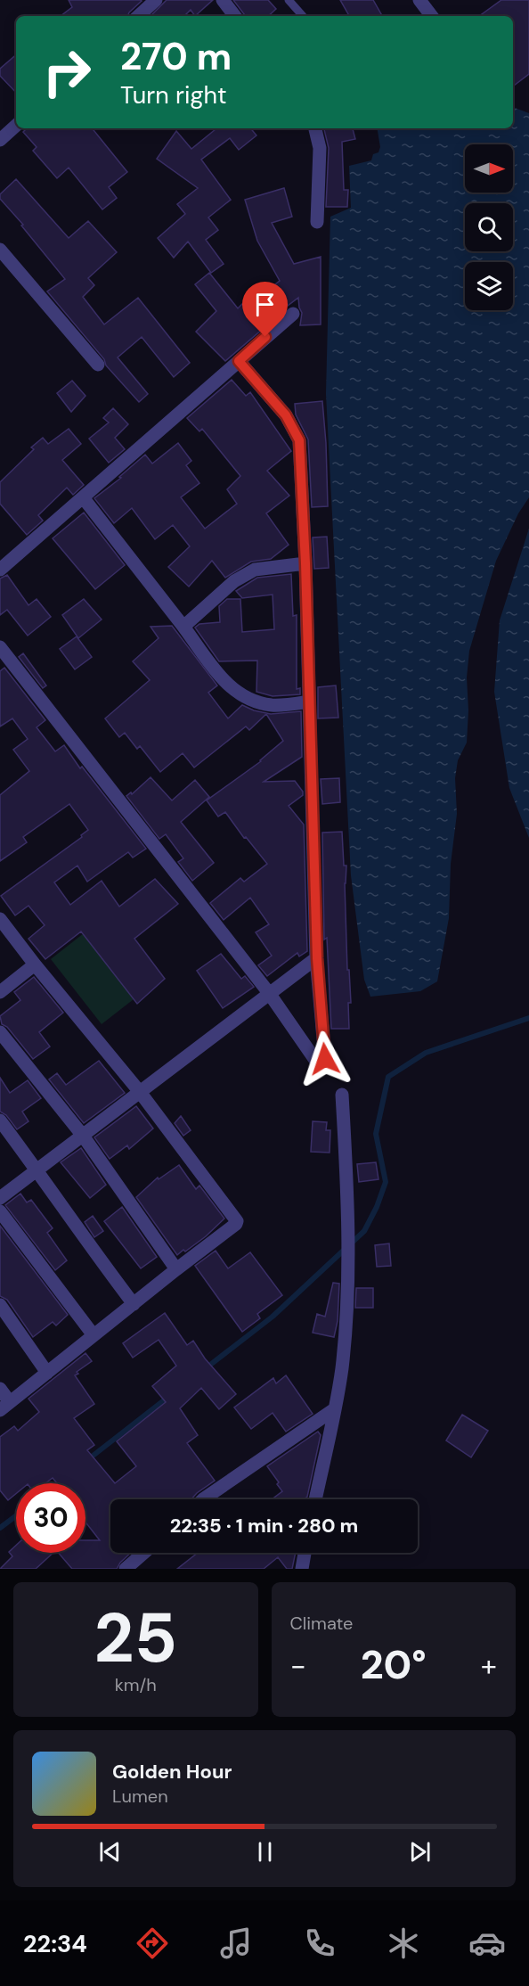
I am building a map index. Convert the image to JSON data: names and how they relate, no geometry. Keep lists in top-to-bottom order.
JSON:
{
  "north": "right",
  "page": {
    "turn": ["270 m", "Turn right"],
    "limit": "30",
    "trip": "22:35 · 1 min · 280 m",
    "tile": [
      ["25", "km/h"],
      "Climate"
    ],
    "heat": ["−", "20°", "+"],
    "song": ["Golden Hour", "Lumen"],
    "tabs": "22:34"
  }
}
